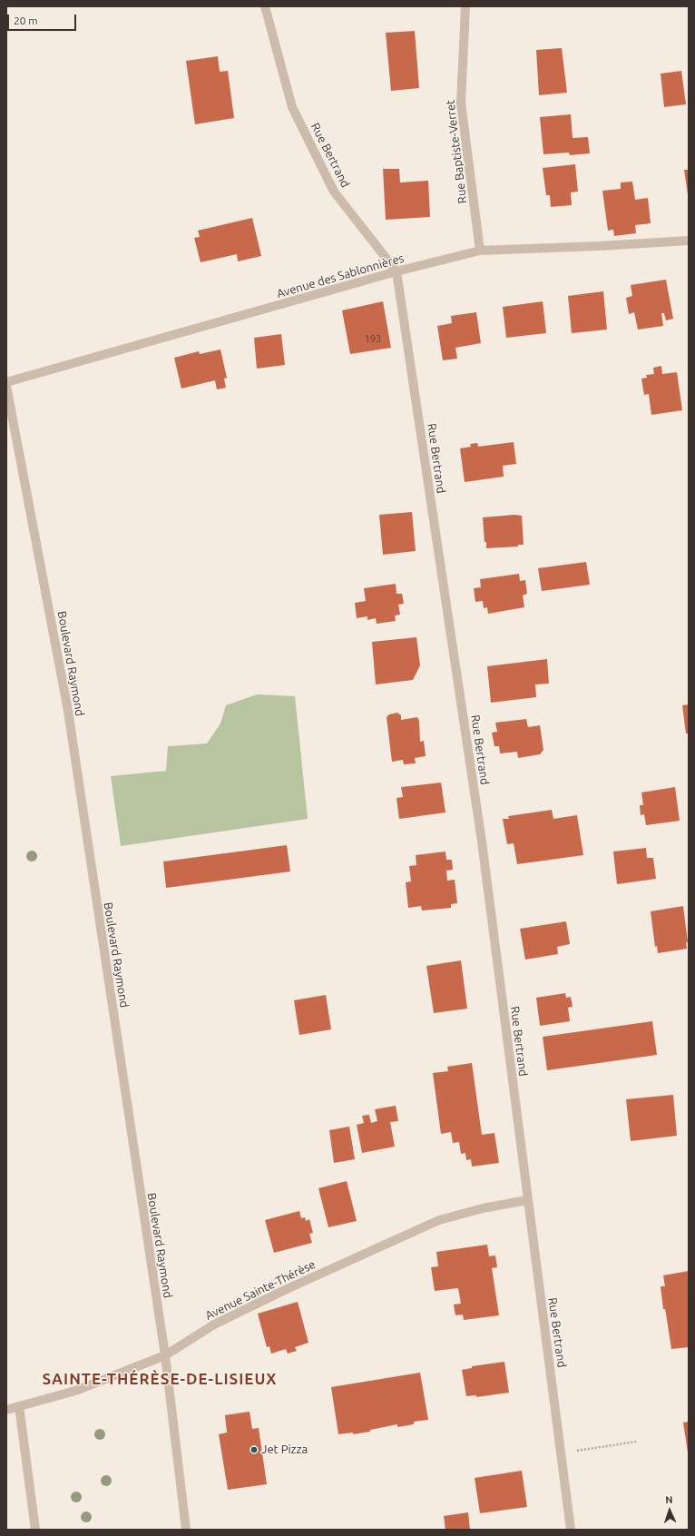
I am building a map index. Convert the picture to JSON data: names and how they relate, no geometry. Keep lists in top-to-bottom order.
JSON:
{
  "streets": {
    "street": [
      "Rue Baptiste-Verret",
      "Rue Bertrand",
      "Avenue des Sablonnières",
      "Boulevard Raymond",
      "Avenue Sainte-Thérèse"
    ]
  },
  "crossings": [
    ["Rue Baptiste-Verret", "Avenue des Sablonnières"],
    ["Rue Bertrand", "Avenue des Sablonnières"],
    ["Rue Bertrand", "Avenue Sainte-Thérèse"],
    ["Boulevard Raymond", "Avenue Sainte-Thérèse"]
  ],
  "districts": ["SAINTE-THÉRÈSE-DE-LISIEUX"],
  "places": ["Jet Pizza"],
  "house_numbers": ["193"],
  "scale_bar": "20 m",
  "north": "top"
}
